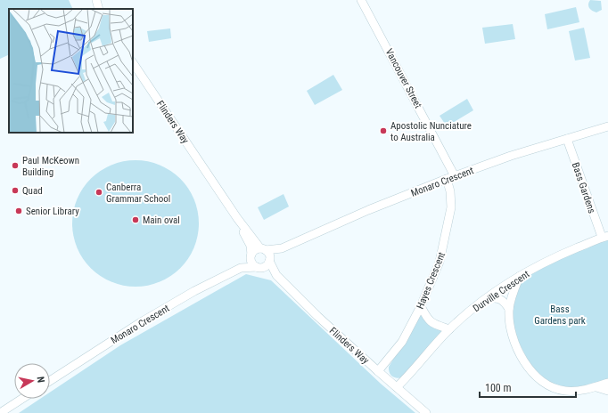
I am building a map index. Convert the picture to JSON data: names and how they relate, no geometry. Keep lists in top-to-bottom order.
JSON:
{
  "streets": {
    "street": [
      "Vancouver Street",
      "Flinders Way",
      "Monaro Crescent",
      "Bass Gardens",
      "Hayes Crescent",
      "Durville Crescent"
    ]
  },
  "crossings": [
    ["Vancouver Street", "Monaro Crescent"],
    ["Vancouver Street", "Hayes Crescent"],
    ["Flinders Way", "Monaro Crescent"],
    ["Flinders Way", "Hayes Crescent"],
    ["Flinders Way", "Durville Crescent"],
    ["Monaro Crescent", "Bass Gardens"],
    ["Monaro Crescent", "Hayes Crescent"],
    ["Bass Gardens", "Durville Crescent"]
  ],
  "parks": ["Bass Gardens park"],
  "places": [
    "Apostolic Nunciature to Australia",
    "Paul McKeown Building",
    "Quad",
    "Canberra Grammar School",
    "Senior Library",
    "Main oval"
  ],
  "scale_bar": "100 m",
  "north": "right"
}
